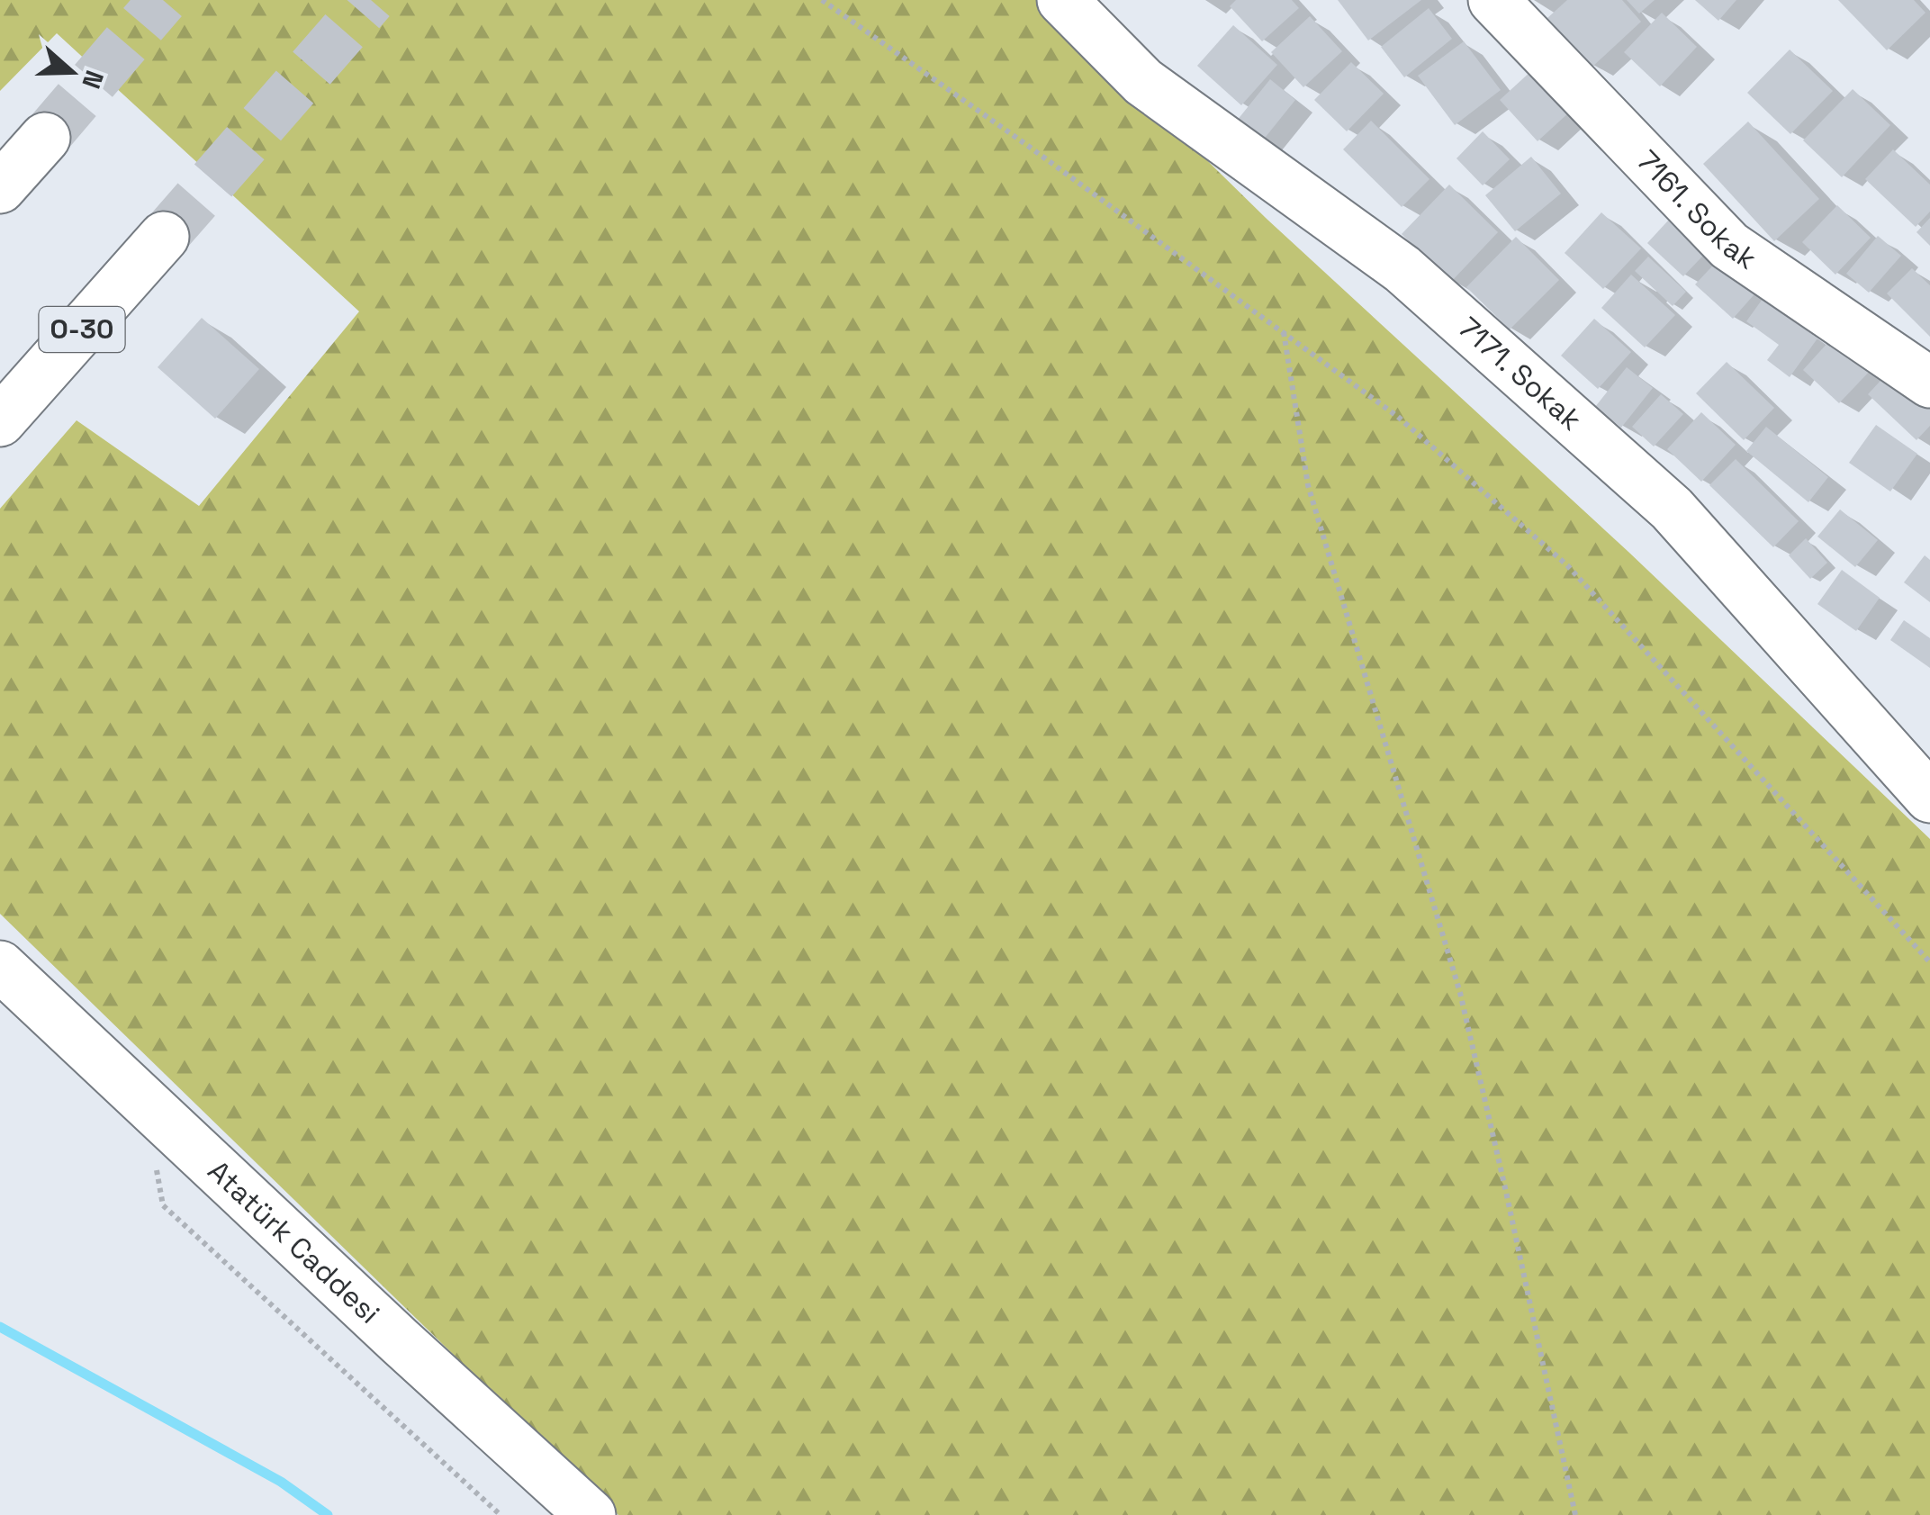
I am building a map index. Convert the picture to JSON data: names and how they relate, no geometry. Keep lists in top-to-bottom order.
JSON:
{
  "streets": {
    "main road": [
      "7161. Sokak",
      "O-30",
      "7171. Sokak",
      "Atatürk Caddesi"
    ]
  },
  "north": "right"
}
